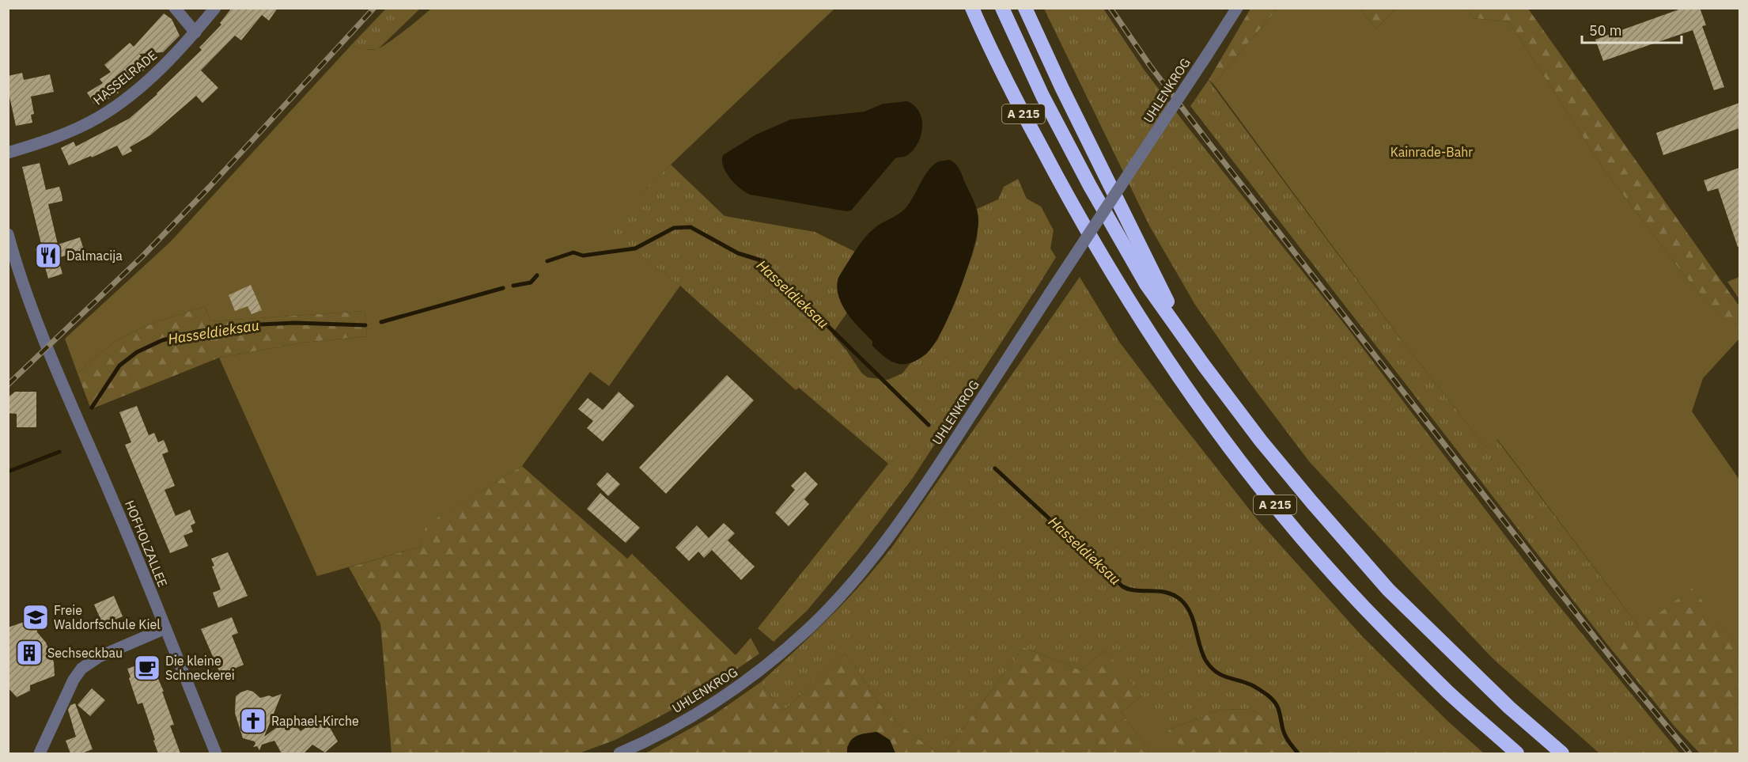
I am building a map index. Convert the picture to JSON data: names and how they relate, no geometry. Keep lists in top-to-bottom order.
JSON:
{
  "streets": {
    "highway": ["A 215"],
    "street": ["HASSELRADE", "UHLENKROG", "HOFHOLZALLEE"]
  },
  "water": ["Hasseldieksau"],
  "parks": ["Kainrade-Bahr"],
  "places": {
    "restaurant": ["Dalmacija"],
    "school or university": ["Freie Waldorfschule Kiel"],
    "building": ["Sechseckbau"],
    "cafe": ["Die kleine Schneckerei"],
    "church": ["Raphael-Kirche"]
  },
  "scale_bar": "50 m"
}
